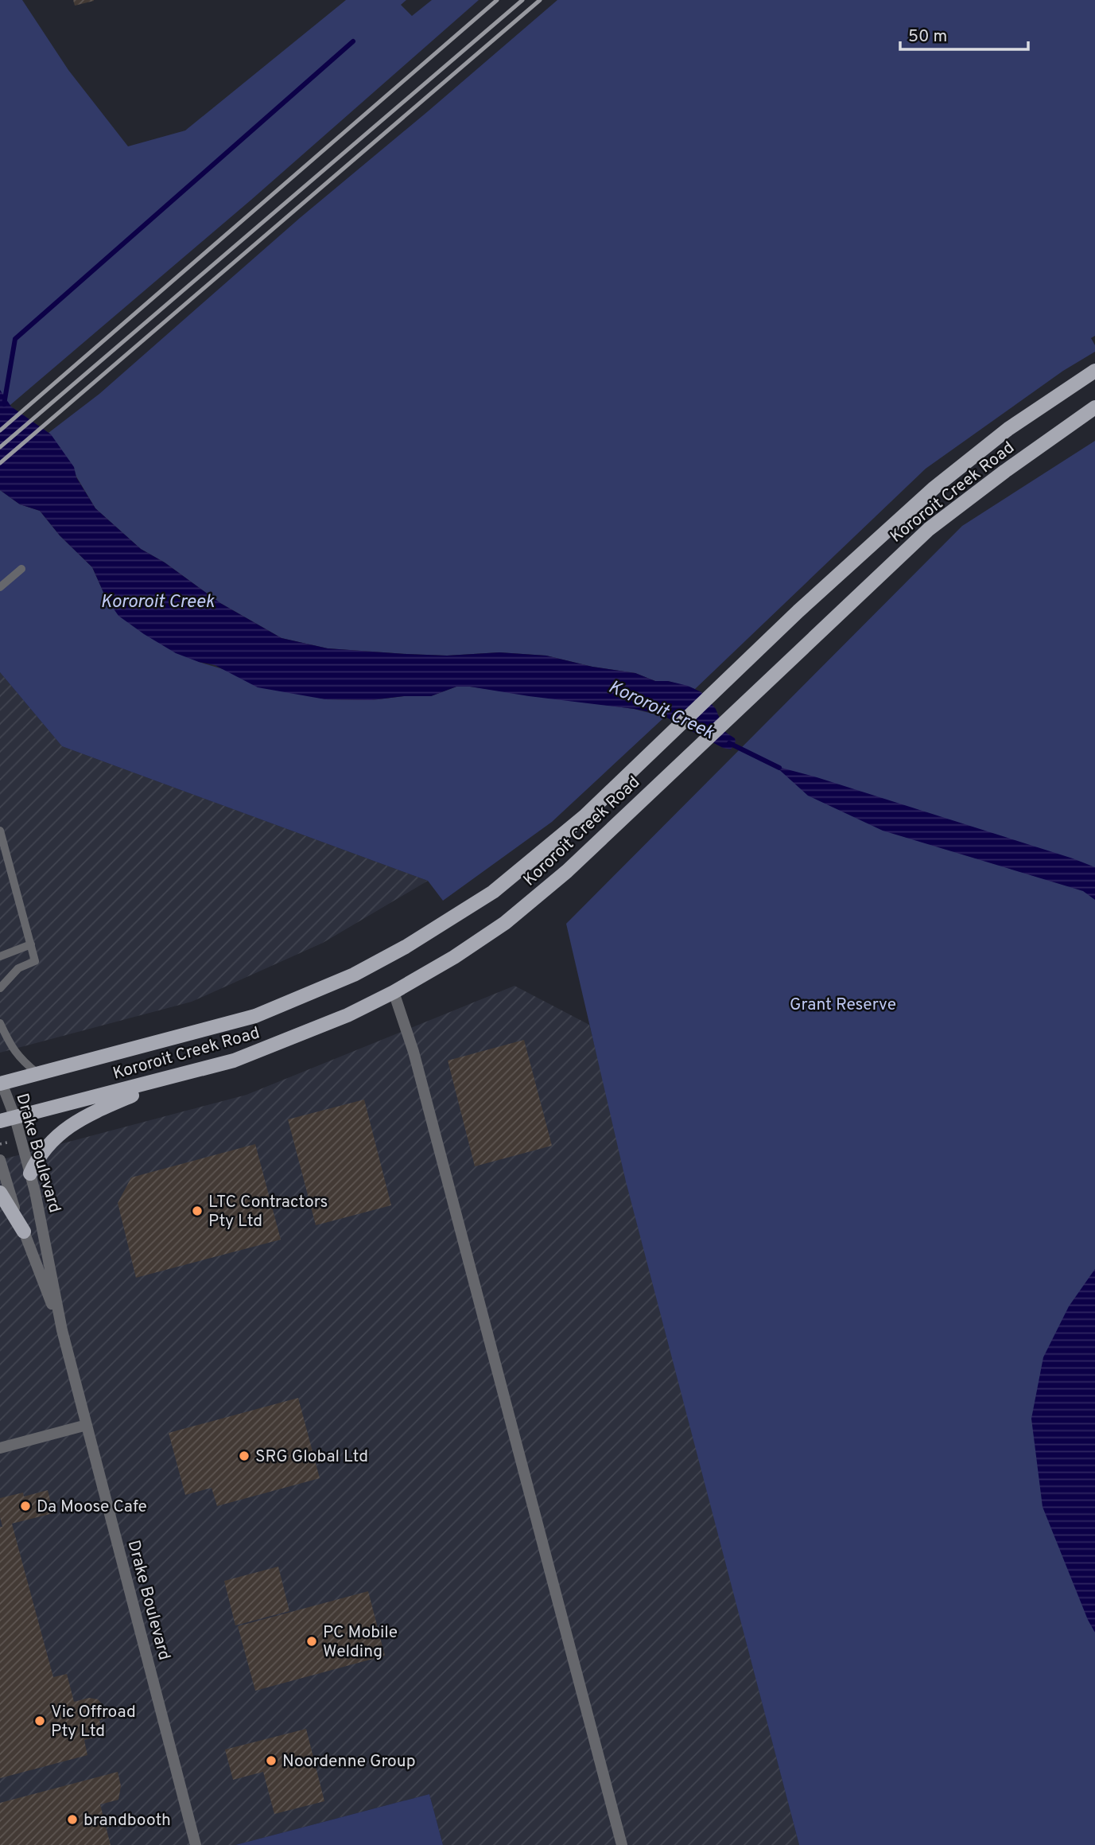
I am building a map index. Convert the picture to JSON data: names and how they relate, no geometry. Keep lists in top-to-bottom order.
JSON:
{
  "streets": {
    "main road": ["Kororoit Creek Road"],
    "street": ["Drake Boulevard"]
  },
  "crossings": [
    ["Kororoit Creek Road", "Drake Boulevard"]
  ],
  "water": ["Kororoit Creek"],
  "parks": ["Grant Reserve"],
  "places": [
    "LTC Contractors Pty Ltd",
    "SRG Global Ltd",
    "Da Moose Cafe",
    "PC Mobile Welding",
    "Vic Offroad Pty Ltd",
    "Noordenne Group",
    "brandbooth"
  ],
  "scale_bar": "50 m"
}
